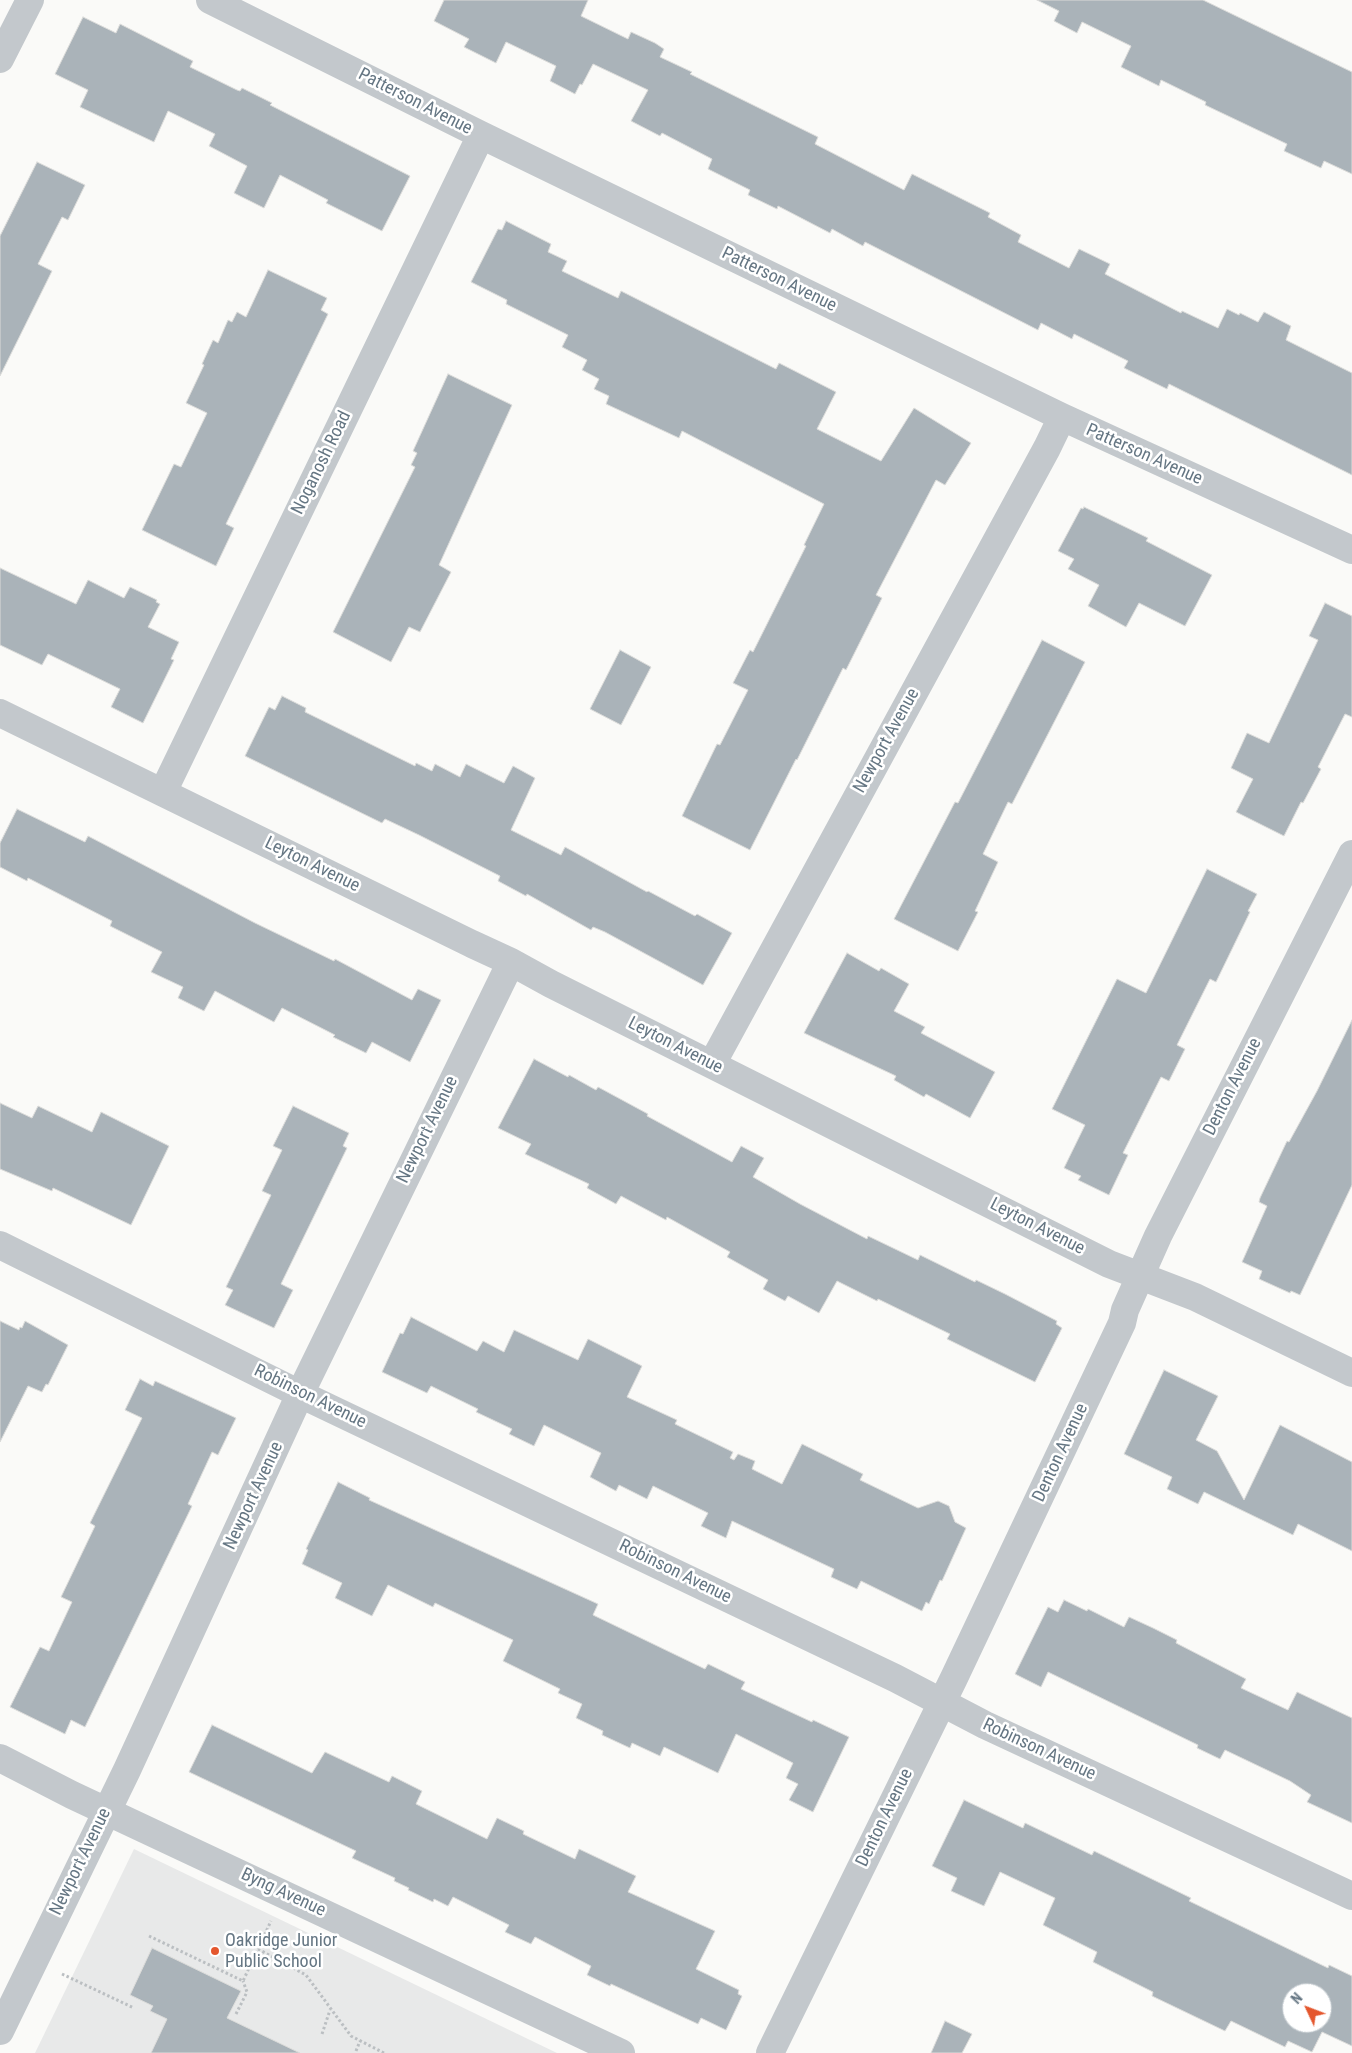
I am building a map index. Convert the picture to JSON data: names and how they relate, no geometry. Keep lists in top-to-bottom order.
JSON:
{
  "streets": {
    "street": [
      "Patterson Avenue",
      "Noganosh Road",
      "Newport Avenue",
      "Leyton Avenue",
      "Denton Avenue",
      "Robinson Avenue",
      "Byng Avenue"
    ]
  },
  "crossings": [
    ["Patterson Avenue", "Noganosh Road"],
    ["Patterson Avenue", "Newport Avenue"],
    ["Noganosh Road", "Leyton Avenue"],
    ["Newport Avenue", "Leyton Avenue"],
    ["Newport Avenue", "Robinson Avenue"],
    ["Newport Avenue", "Byng Avenue"],
    ["Leyton Avenue", "Denton Avenue"],
    ["Denton Avenue", "Robinson Avenue"]
  ],
  "places": ["Oakridge Junior Public School"],
  "north": "top left"
}
